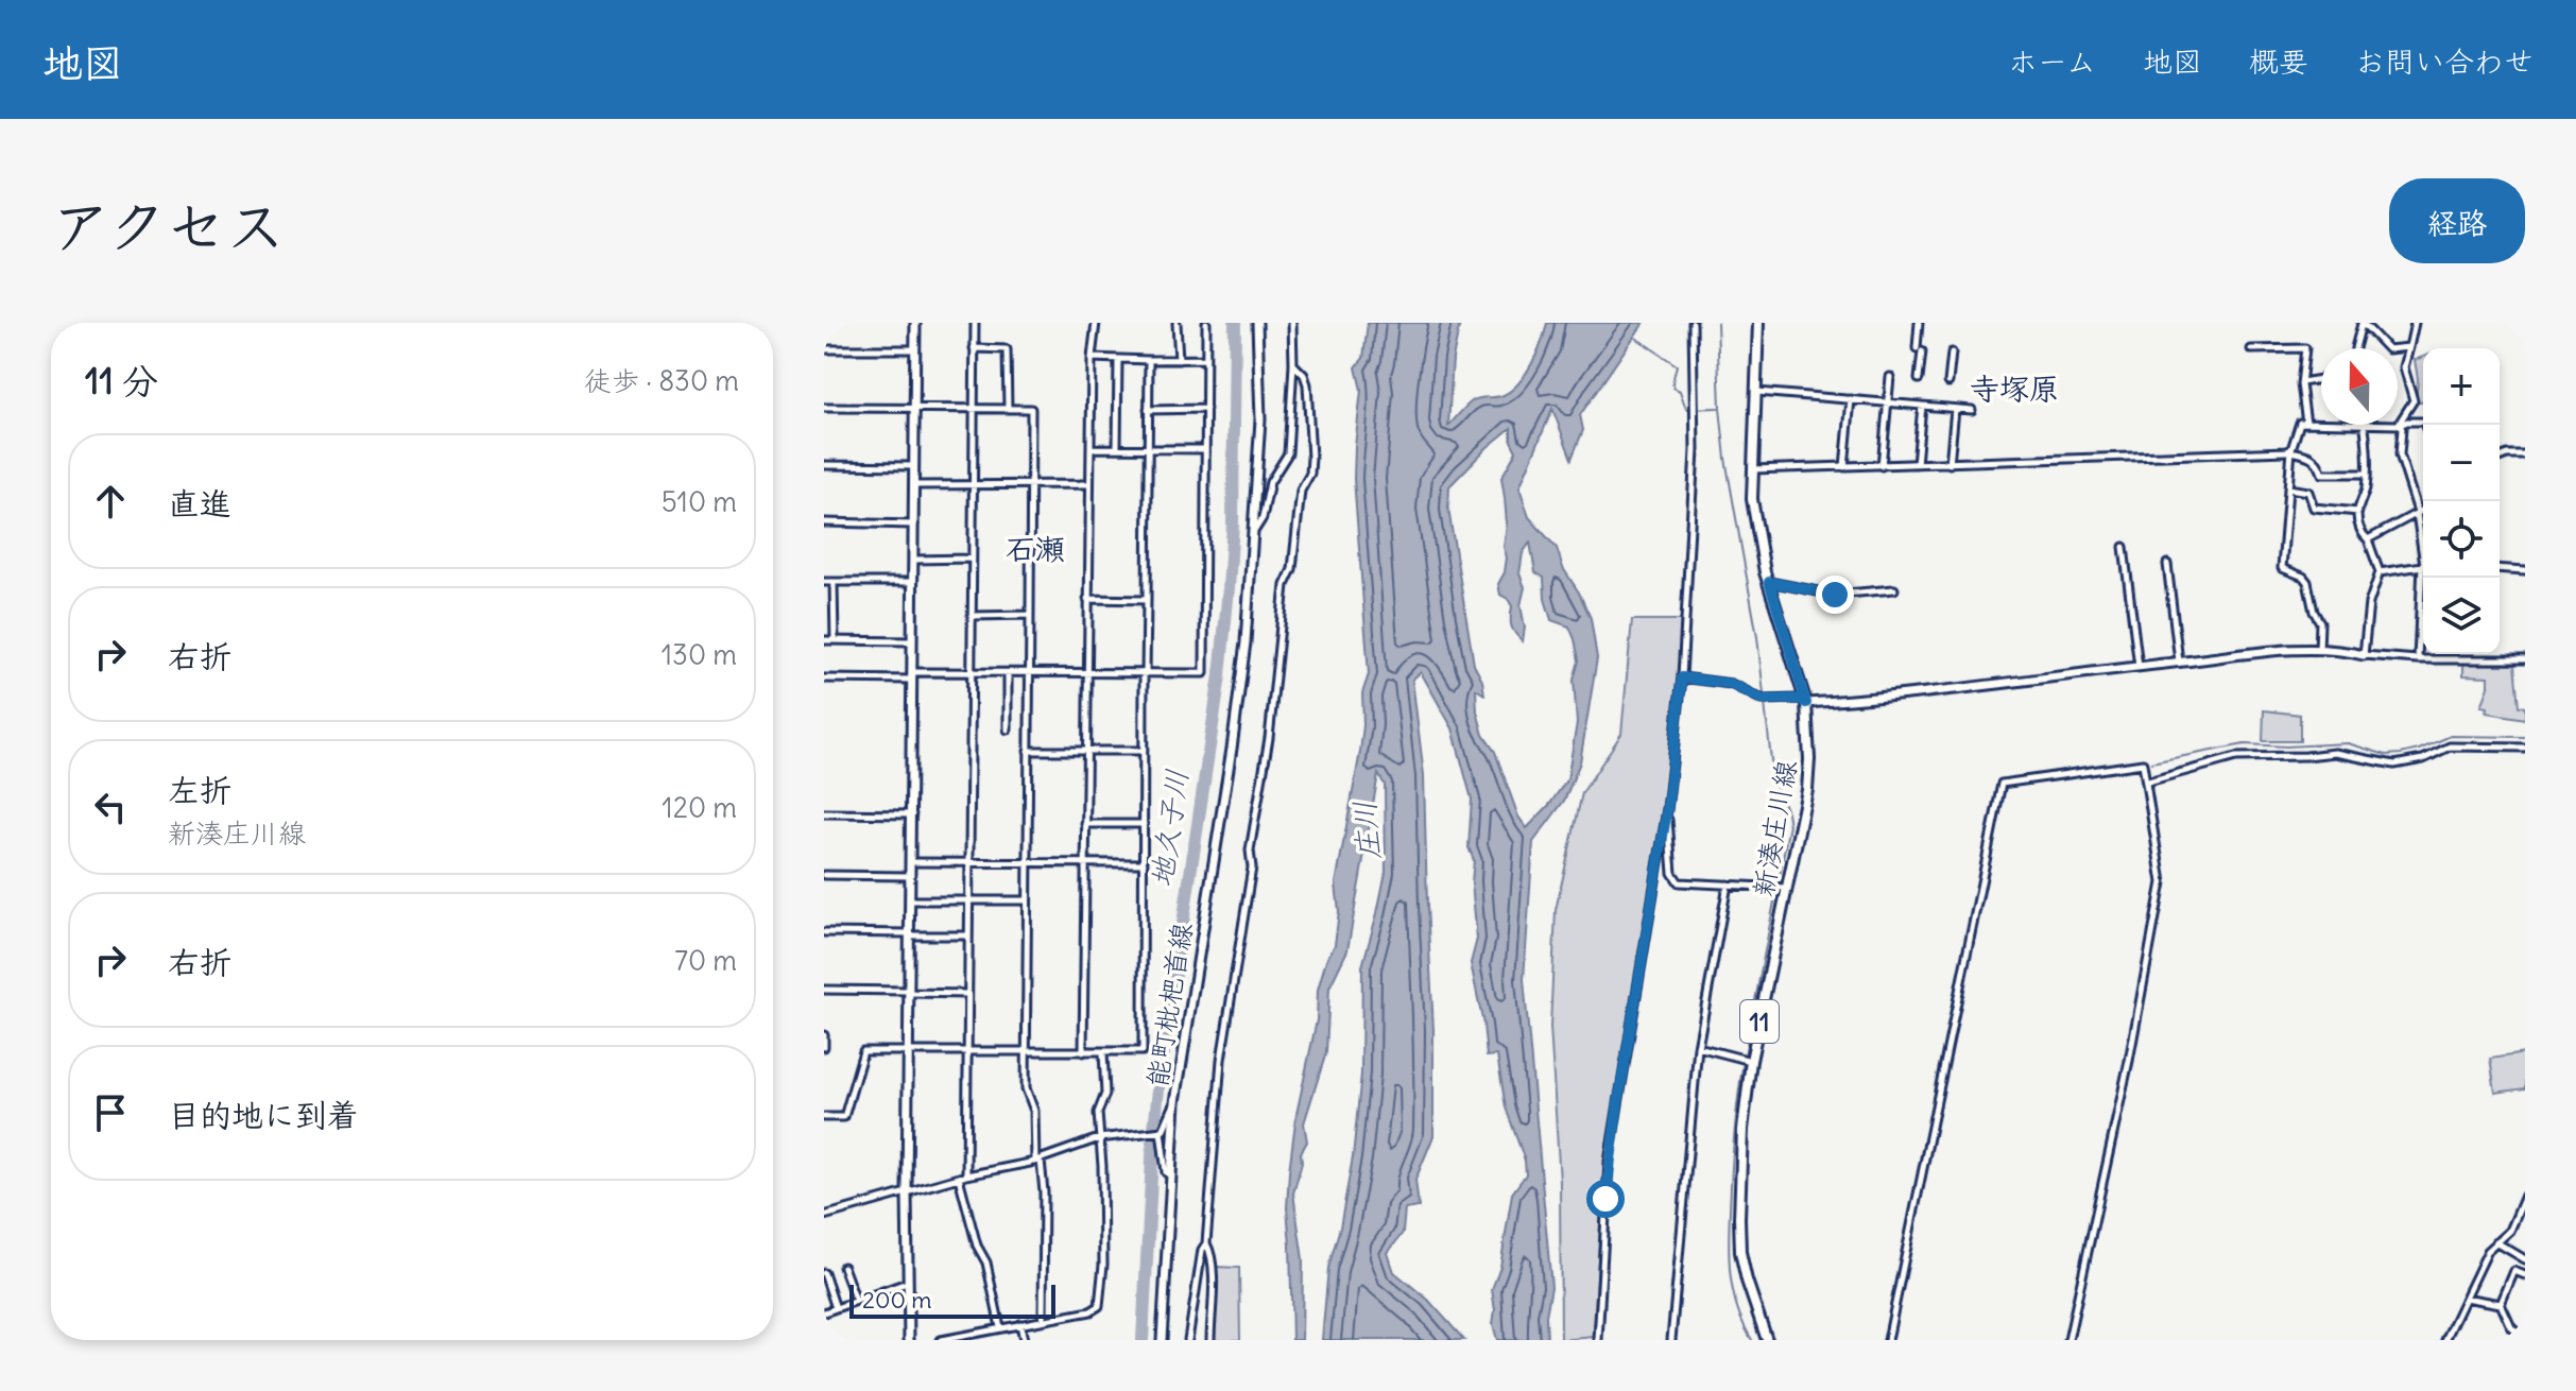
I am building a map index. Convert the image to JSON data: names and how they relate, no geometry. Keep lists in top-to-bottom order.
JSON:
{
  "streets": {
    "main road": ["新湊庄川線", "11"],
    "street": ["能町枇杷首線"]
  },
  "districts": ["寺塚原", "石瀬"],
  "water": ["地久子川", "庄川"],
  "scale_bar": "200 m",
  "north": "top",
  "page": {
    "header": "地図",
    "nav": [
      "ホーム",
      "地図",
      "概要",
      "お問い合わせ"
    ],
    "title": "アクセス",
    "buttons": "経路",
    "heading": ["11 分", "徒歩 · 830 m"],
    "map_buttons": ["+", "−"],
    "list": [
      ["直進", "510 m"],
      ["右折", "130 m"],
      ["左折", "新湊庄川線", "120 m"],
      ["右折", "70 m"],
      "目的地に到着"
    ],
    "scale": "200 m"
  }
}
